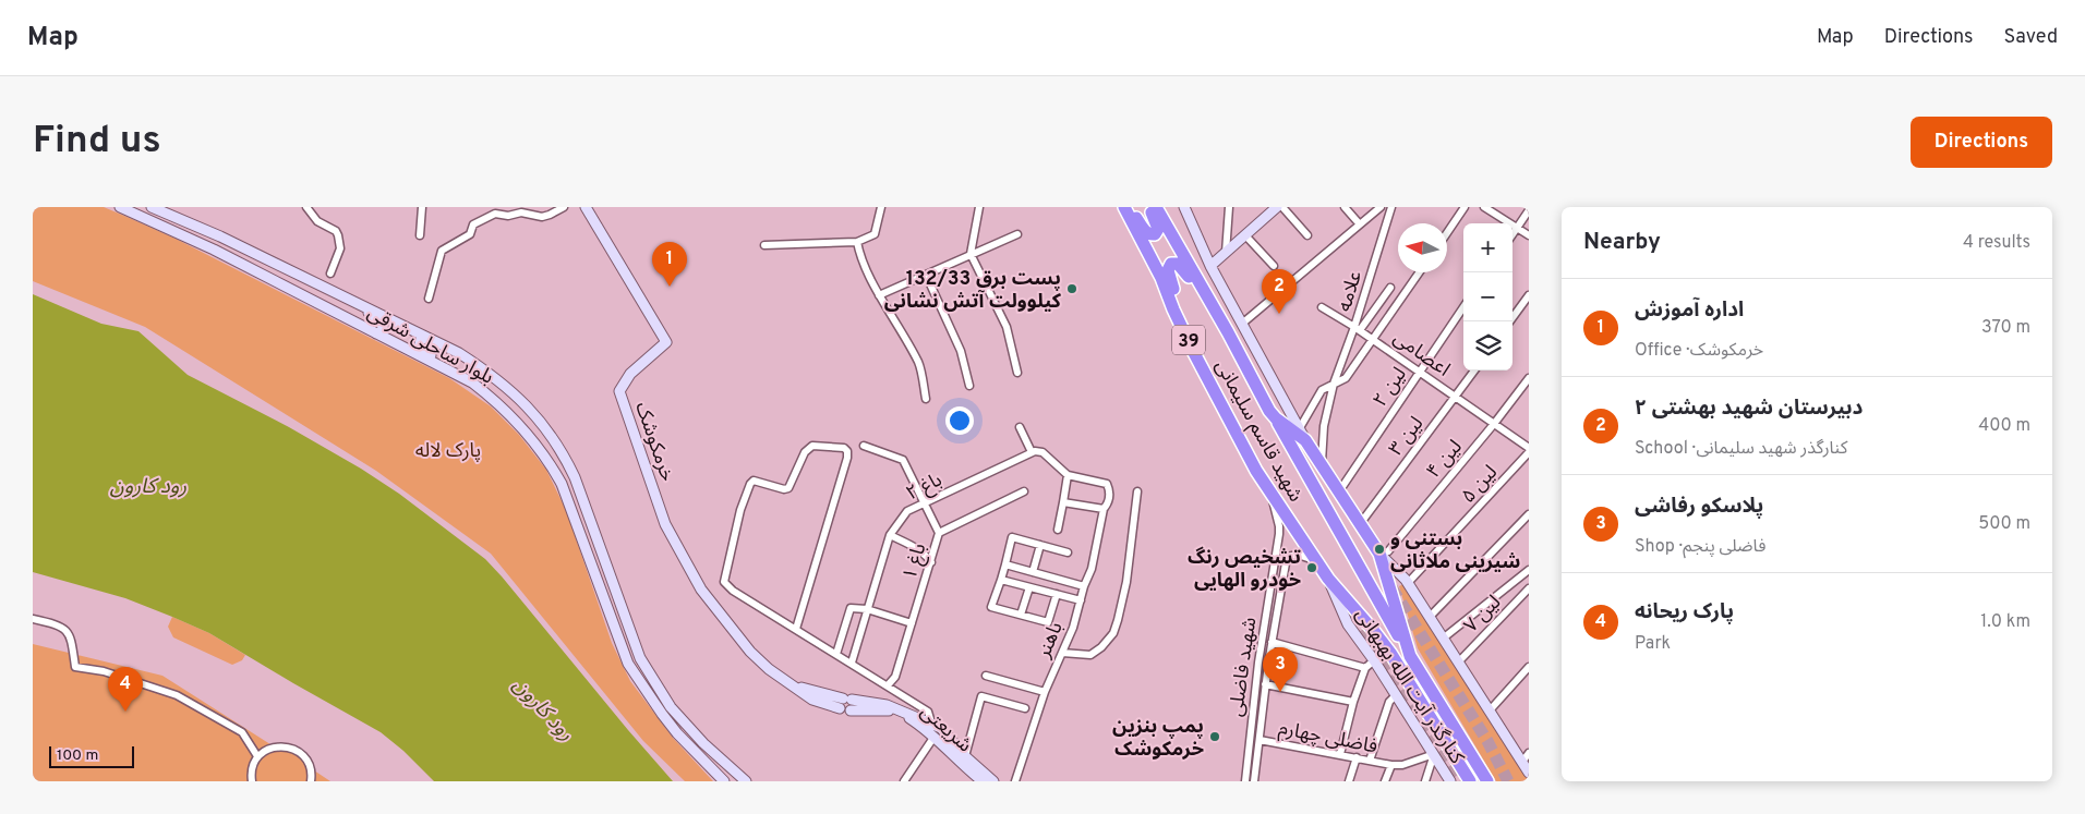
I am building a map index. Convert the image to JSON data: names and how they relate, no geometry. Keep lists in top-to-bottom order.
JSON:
{
  "streets": {
    "highway": ["39", "شهید قاسم سلیمانی"],
    "main road": [
      "بلوار ساحلی شرقی",
      "خرمکوشک",
      "کنارگذر آیت الله بهبهانی",
      "شریعتی"
    ],
    "street": [
      "علامه",
      "اعصامی",
      "لین ۲",
      "لین ۳",
      "لین ۴",
      "لین ۵",
      "باغ ۲",
      "باغ ۱",
      "لین ۷",
      "باهنر",
      "شهید فاضلی",
      "فاضلی چهارم"
    ]
  },
  "crossings": [
    ["علامه", "اعصامی"],
    ["علامه", "شهید قاسم سلیمانی"],
    ["39", "شهید قاسم سلیمانی"],
    ["39", "لین ۴"],
    ["39", "کنارگذر آیت الله بهبهانی"],
    ["اعصامی", "لین ۲"],
    ["اعصامی", "لین ۳"],
    ["اعصامی", "لین ۴"],
    ["لین ۲", "شهید قاسم سلیمانی"],
    ["شهید قاسم سلیمانی", "لین ۳"],
    ["شهید قاسم سلیمانی", "لین ۴"],
    ["شهید قاسم سلیمانی", "شهید فاضلی"],
    ["شهید قاسم سلیمانی", "کنارگذر آیت الله بهبهانی"],
    ["خرمکوشک", "شریعتی"],
    ["شهید فاضلی", "فاضلی چهارم"]
  ],
  "water": ["رود کارون"],
  "parks": ["پارک لاله"],
  "places": [
    "پست برق 132/33 کیلوولت آتش نشانی",
    "بستنی و شیرینی ملاثانی",
    "تشخیص رنگ خودرو الهایی",
    "پمپ بنزین خرمکوشک"
  ],
  "scale_bar": "100 m",
  "north": "left",
  "page": {
    "header": "Map",
    "nav": ["Map", "Directions", "Saved"],
    "buttons": "Directions",
    "title": "Find us",
    "heading": ["Nearby", "4 results"],
    "map_buttons": ["+", "−"],
    "pins": [
      "1",
      "2",
      "3",
      "4"
    ],
    "list": [
      {
        "mark": "1",
        "name": "اداره آموزش",
        "note": "Office · خرمکوشک",
        "value": "370 m"
      },
      {
        "mark": "2",
        "name": "دبیرستان شهید بهشتی ۲",
        "note": "School · کنارگذر شهید سلیمانی",
        "value": "400 m"
      },
      {
        "mark": "3",
        "name": "پلاسکو رفاشی",
        "note": "Shop · فاضلی پنجم",
        "value": "500 m"
      },
      {
        "mark": "4",
        "name": "پارک ریحانه",
        "note": "Park",
        "value": "1.0 km"
      }
    ],
    "scale": "100 m"
  }
}
